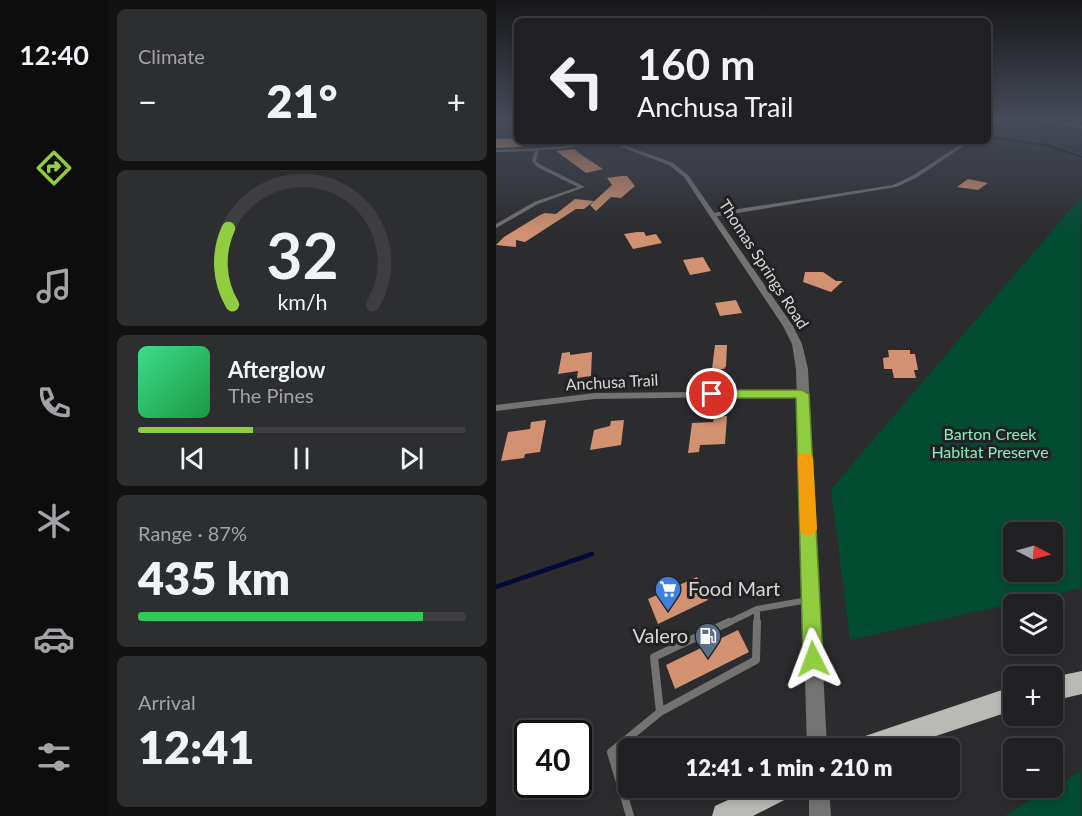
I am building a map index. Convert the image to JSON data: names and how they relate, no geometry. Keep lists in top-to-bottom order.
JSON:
{
  "streets": {
    "street": ["Thomas Springs Road", "Anchusa Trail"]
  },
  "crossings": [
    ["Thomas Springs Road", "Anchusa Trail"]
  ],
  "parks": ["Barton Creek Habitat Preserve"],
  "places": {
    "supermarket": ["Food Mart"],
    "fuel station": ["Valero"]
  },
  "north": "right",
  "page": {
    "tabs": "12:40",
    "tile": [
      "Climate",
      ["Range · 87%", "435 km"],
      ["Arrival", "12:41"]
    ],
    "turn": ["160 m", "Anchusa Trail"],
    "heat": ["−", "21°", "+"],
    "song": ["Afterglow", "The Pines"],
    "map_buttons": ["+", "−"],
    "limit": "40",
    "trip": "12:41 · 1 min · 210 m",
    "gauge": ["32", "km/h"]
  }
}
